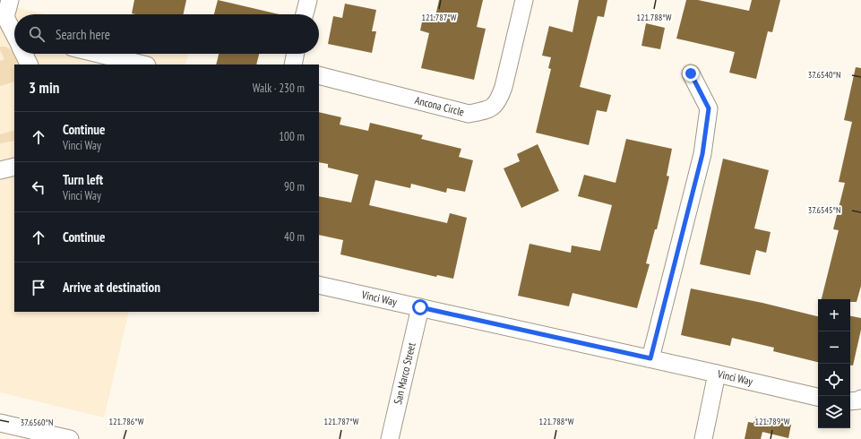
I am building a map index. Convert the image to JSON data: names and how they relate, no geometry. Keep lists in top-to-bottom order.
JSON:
{
  "streets": {
    "street": ["Ancona Circle", "Vinci Way", "San Marco Street"]
  },
  "crossings": [
    ["Vinci Way", "San Marco Street"]
  ],
  "page": {
    "search": "Search here",
    "heading": ["3 min", "Walk · 230 m"],
    "list": [
      ["Continue", "Vinci Way", "100 m"],
      ["Turn left", "Vinci Way", "90 m"],
      ["Continue", "40 m"],
      "Arrive at destination"
    ],
    "map_buttons": ["+", "−"]
  },
  "coordinates": [
    "121.787°W",
    "121.788°W",
    "37.6540°N",
    "37.6545°N",
    "121.786°W",
    "121.789°W",
    "37.6560°N"
  ]
}
